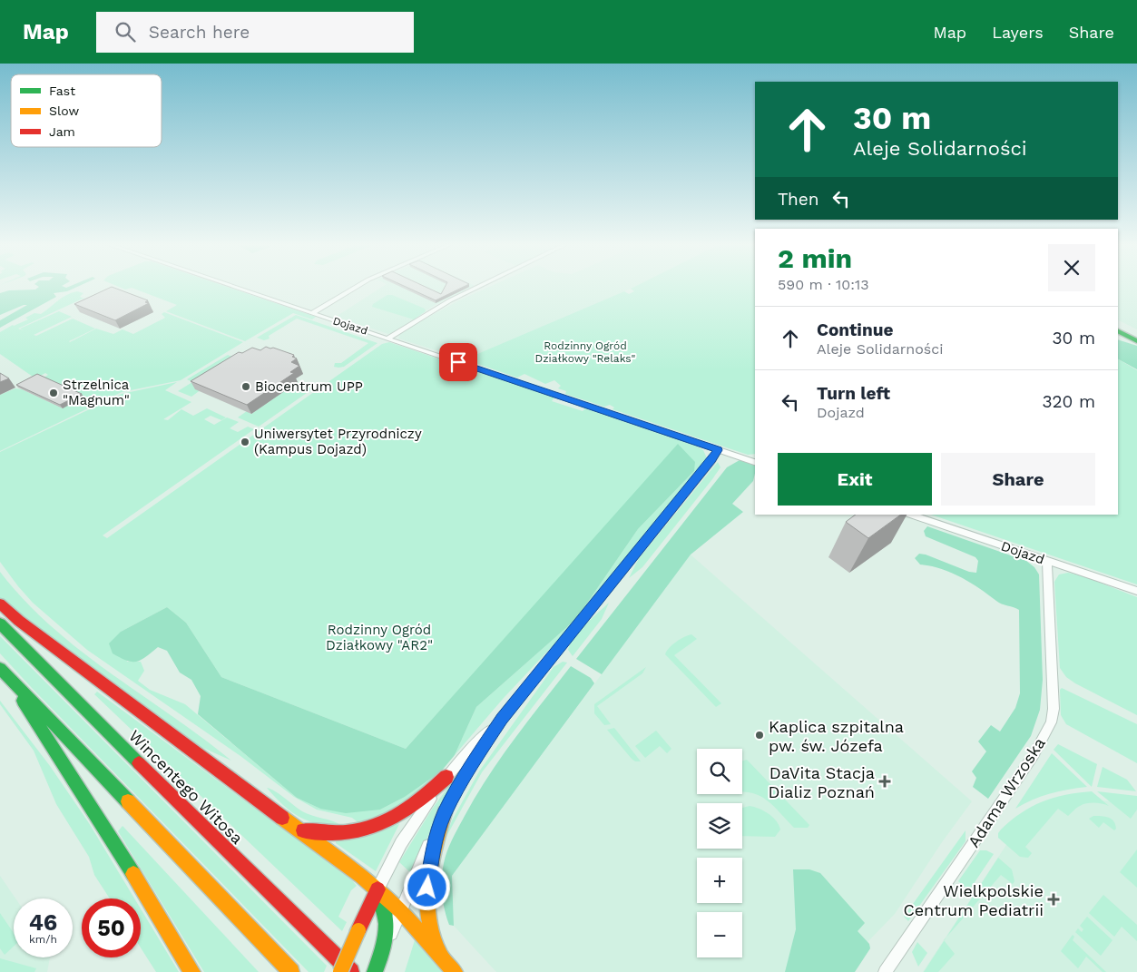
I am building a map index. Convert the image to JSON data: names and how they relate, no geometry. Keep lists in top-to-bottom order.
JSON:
{
  "streets": {
    "main road": ["Wincentego Witosa"],
    "street": ["Dojazd", "Adama Wrzoska"]
  },
  "crossings": [
    ["Dojazd", "Adama Wrzoska"]
  ],
  "parks": ["Rodzinny Ogród Działkowy \"Relaks\"", "Rodzinny Ogród Działkowy \"AR2\""],
  "places": {
    "other": [
      "Biocentrum UPP",
      "Strzelnica \"Magnum\"",
      "Uniwersytet Przyrodniczy (Kampus Dojazd)",
      "Kaplica szpitalna pw. św. Józefa"
    ],
    "health": ["DaVita Stacja Dializ Poznań", "Wielkpolskie Centrum Pediatrii"]
  },
  "legend": ["Fast", "Slow", "Jam"],
  "page": {
    "header": "Map",
    "search": "Search here",
    "nav": ["Map", "Layers", "Share"],
    "turn": ["30 m", "Aleje Solidarności"],
    "then": "Then",
    "heading": ["2 min", "590 m · 10:13"],
    "list": [
      {
        "name": "Continue",
        "note": "Aleje Solidarności",
        "value": "30 m"
      },
      {
        "name": "Turn left",
        "note": "Dojazd",
        "value": "320 m"
      }
    ],
    "buttons": ["Exit", "Share"],
    "map_buttons": ["+", "−"],
    "speed": "46 km/h",
    "limit": "50"
  }
}
